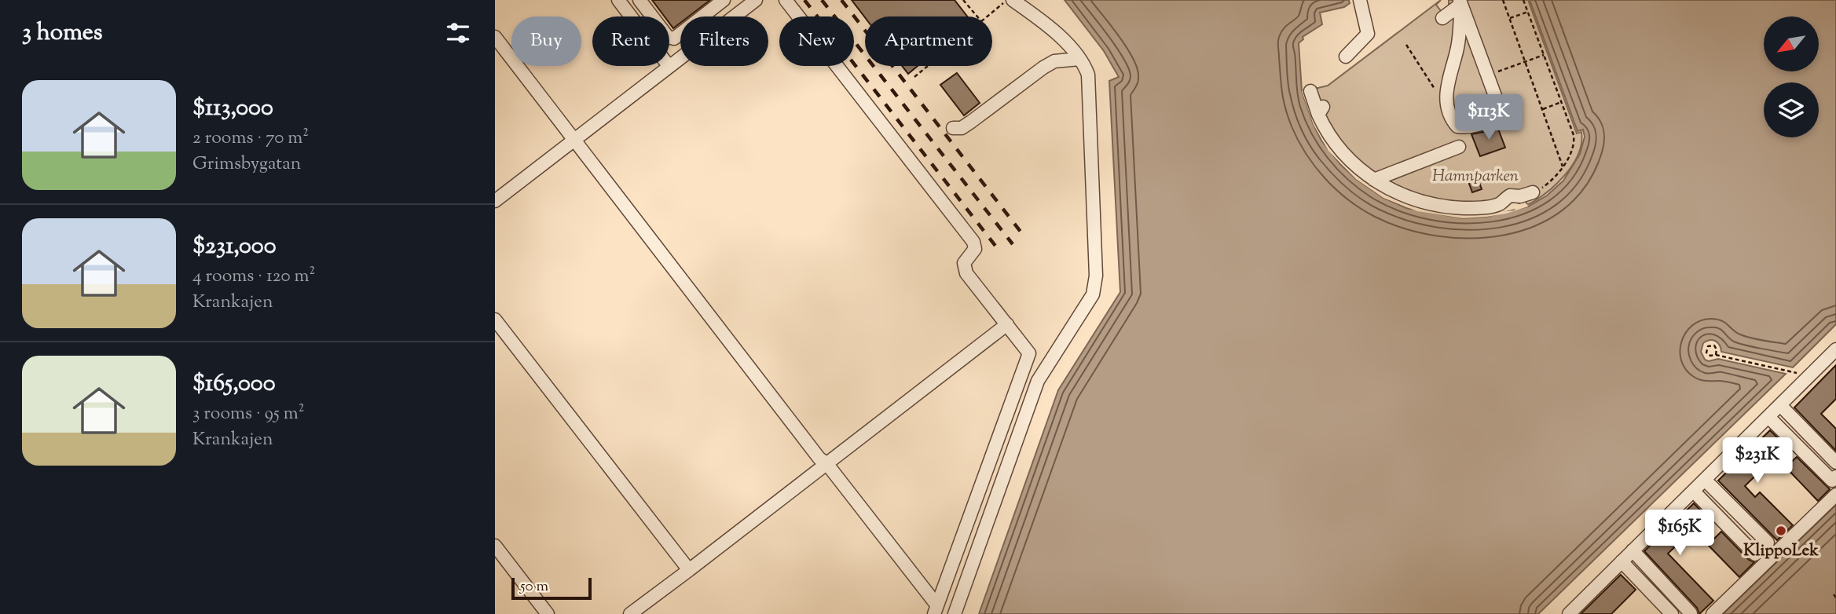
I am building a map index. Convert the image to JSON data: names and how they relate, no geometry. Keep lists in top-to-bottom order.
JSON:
{
  "parks": ["Hamnparken"],
  "places": ["KlippoLek"],
  "scale_bar": "50 m",
  "north": "bottom left",
  "page": {
    "heading": "3 homes",
    "chip": [
      "Buy",
      "Rent",
      "Filters",
      "New",
      "Apartment"
    ],
    "list": [
      {
        "name": "$113,000",
        "note": "2 rooms · 70 m² · Grimsbygatan"
      },
      {
        "name": "$231,000",
        "note": "4 rooms · 120 m² · Krankajen"
      },
      {
        "name": "$165,000",
        "note": "3 rooms · 95 m² · Krankajen"
      }
    ],
    "price": ["$113K", "$231K", "$165K"],
    "scale": "50 m"
  }
}
